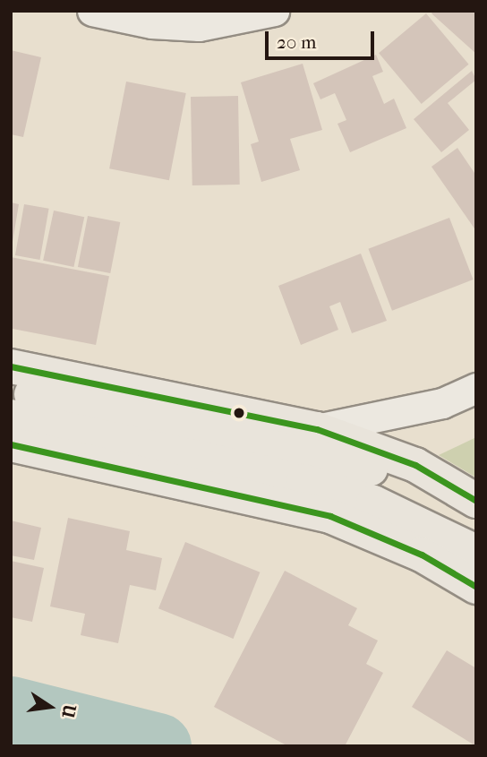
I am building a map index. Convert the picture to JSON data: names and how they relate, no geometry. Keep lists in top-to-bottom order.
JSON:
{
  "scale_bar": "20 m",
  "north": "right"
}
